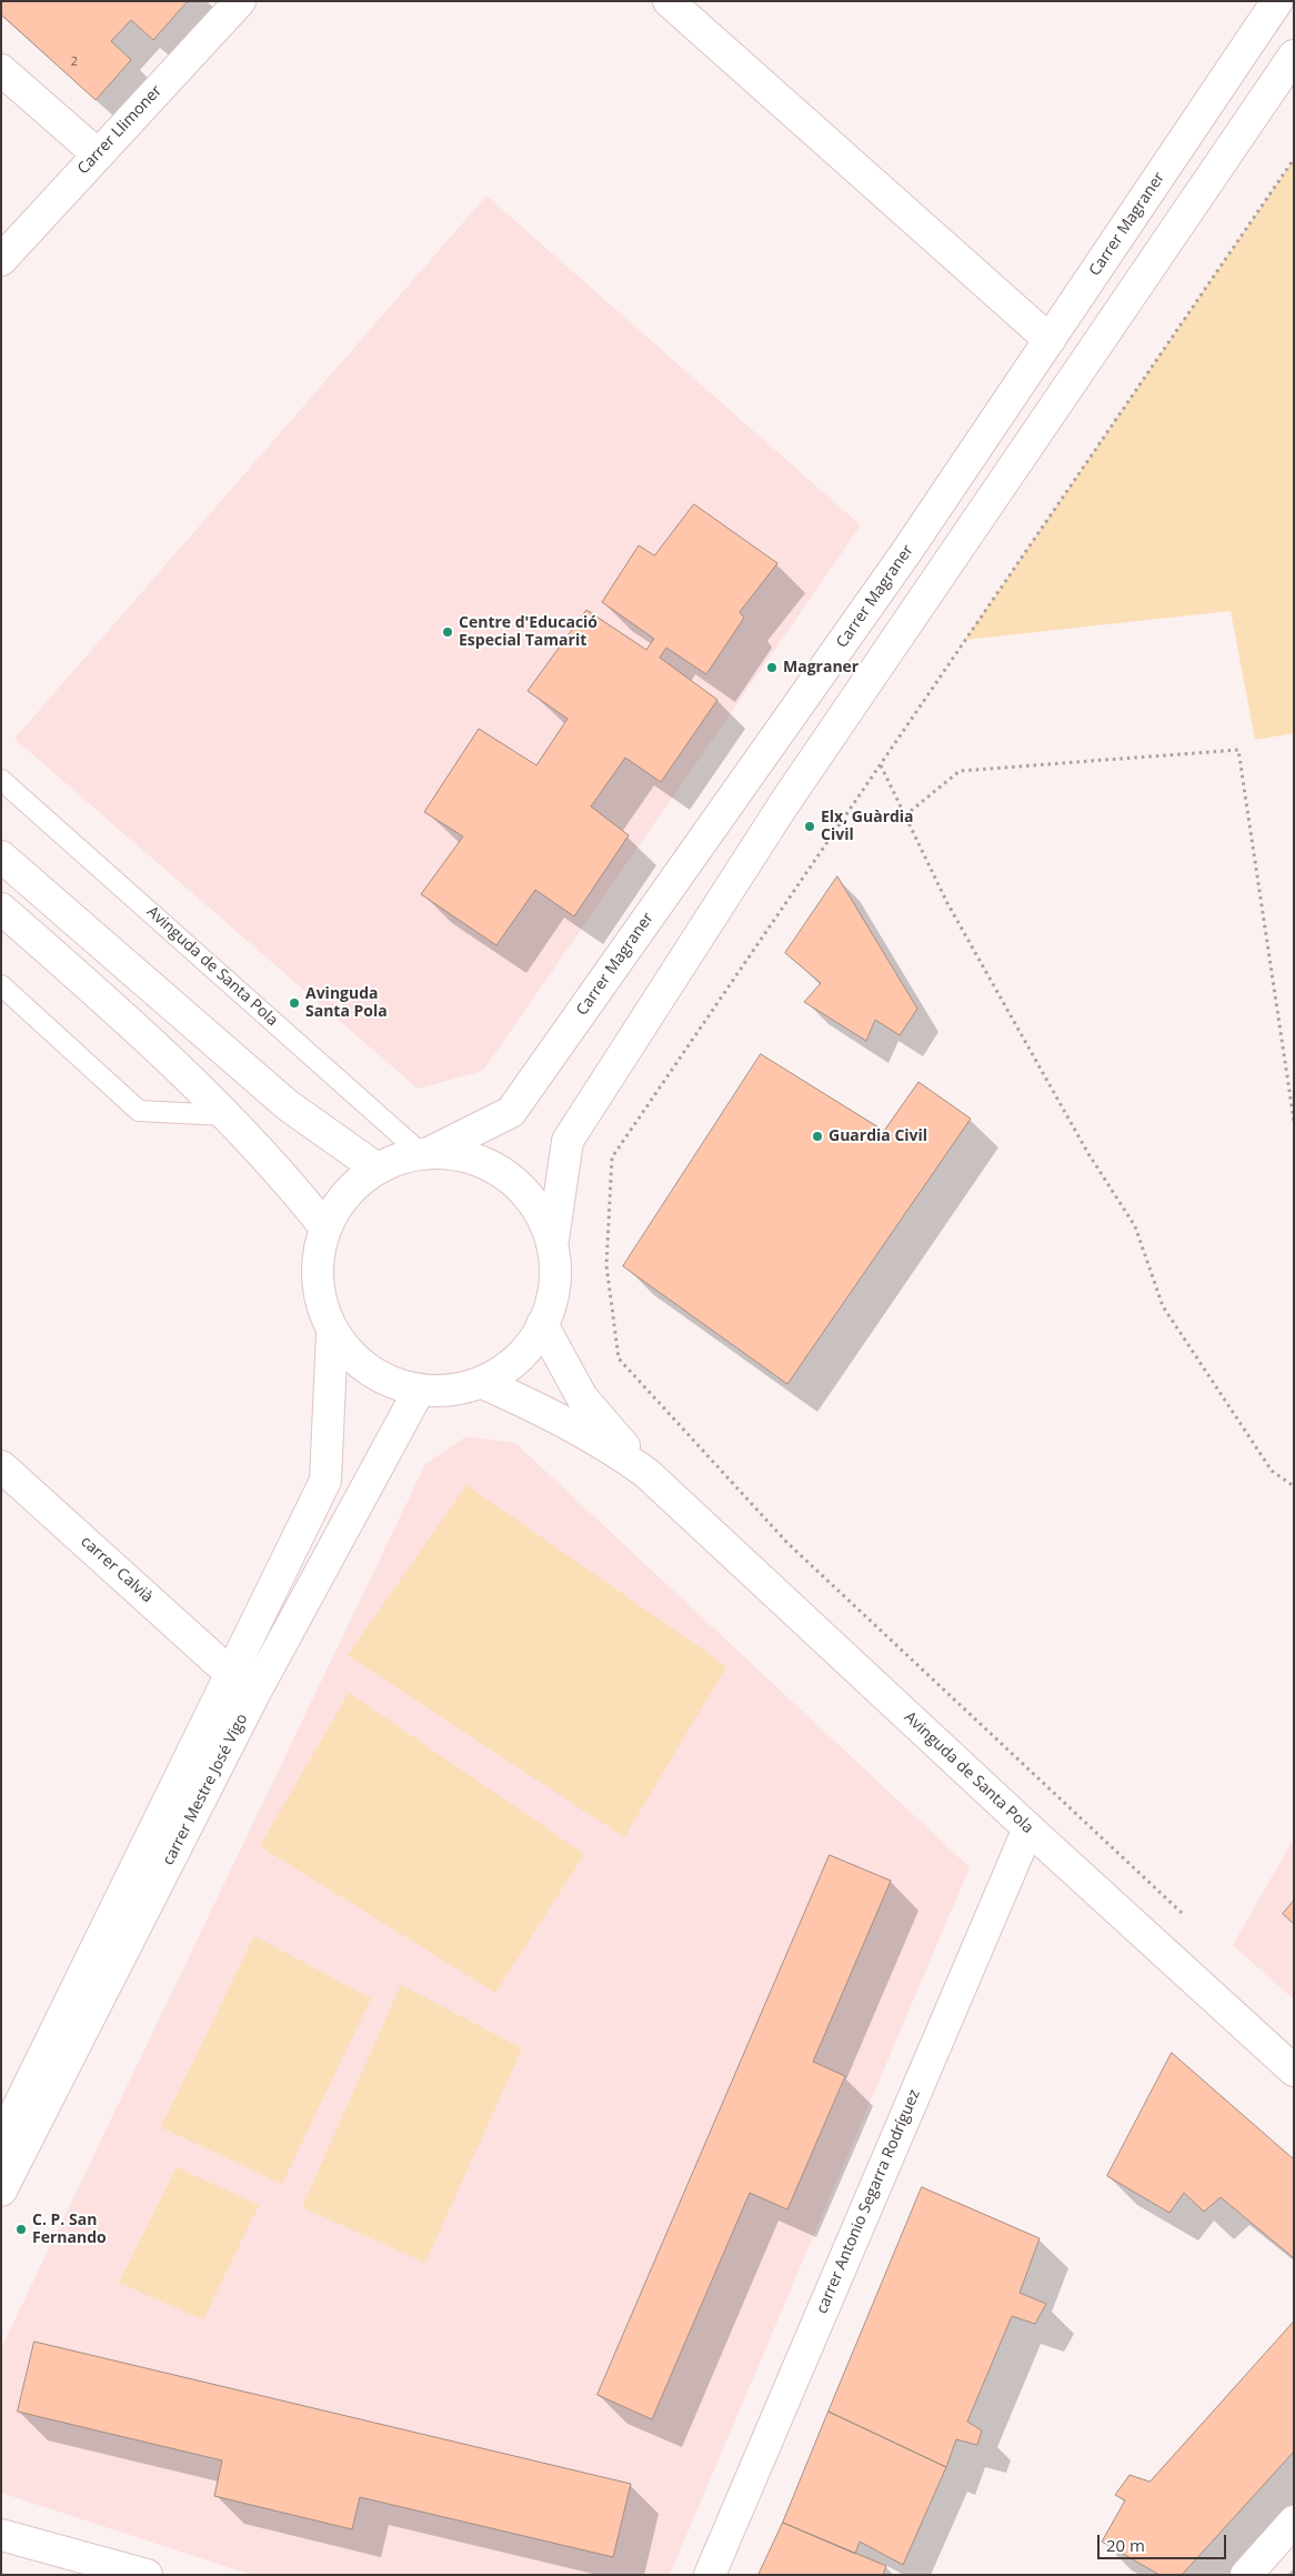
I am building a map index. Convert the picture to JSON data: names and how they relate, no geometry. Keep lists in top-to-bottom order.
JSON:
{
  "streets": {
    "main road": [
      "Carrer Llimoner",
      "Carrer Magraner",
      "Avinguda de Santa Pola",
      "carrer Calvià",
      "carrer Mestre José Vigo",
      "carrer Antonio Segarra Rodríguez"
    ]
  },
  "crossings": [
    ["Carrer Magraner", "Avinguda de Santa Pola"],
    ["Avinguda de Santa Pola", "carrer Antonio Segarra Rodríguez"],
    ["carrer Calvià", "carrer Mestre José Vigo"]
  ],
  "places": [
    "Centre d'Educació Especial Tamarit",
    "Magraner",
    "Elx, Guàrdia Civil",
    "Avinguda Santa Pola",
    "Guardia Civil",
    "C. P. San Fernando"
  ],
  "house_numbers": ["2"],
  "scale_bar": "20 m"
}
